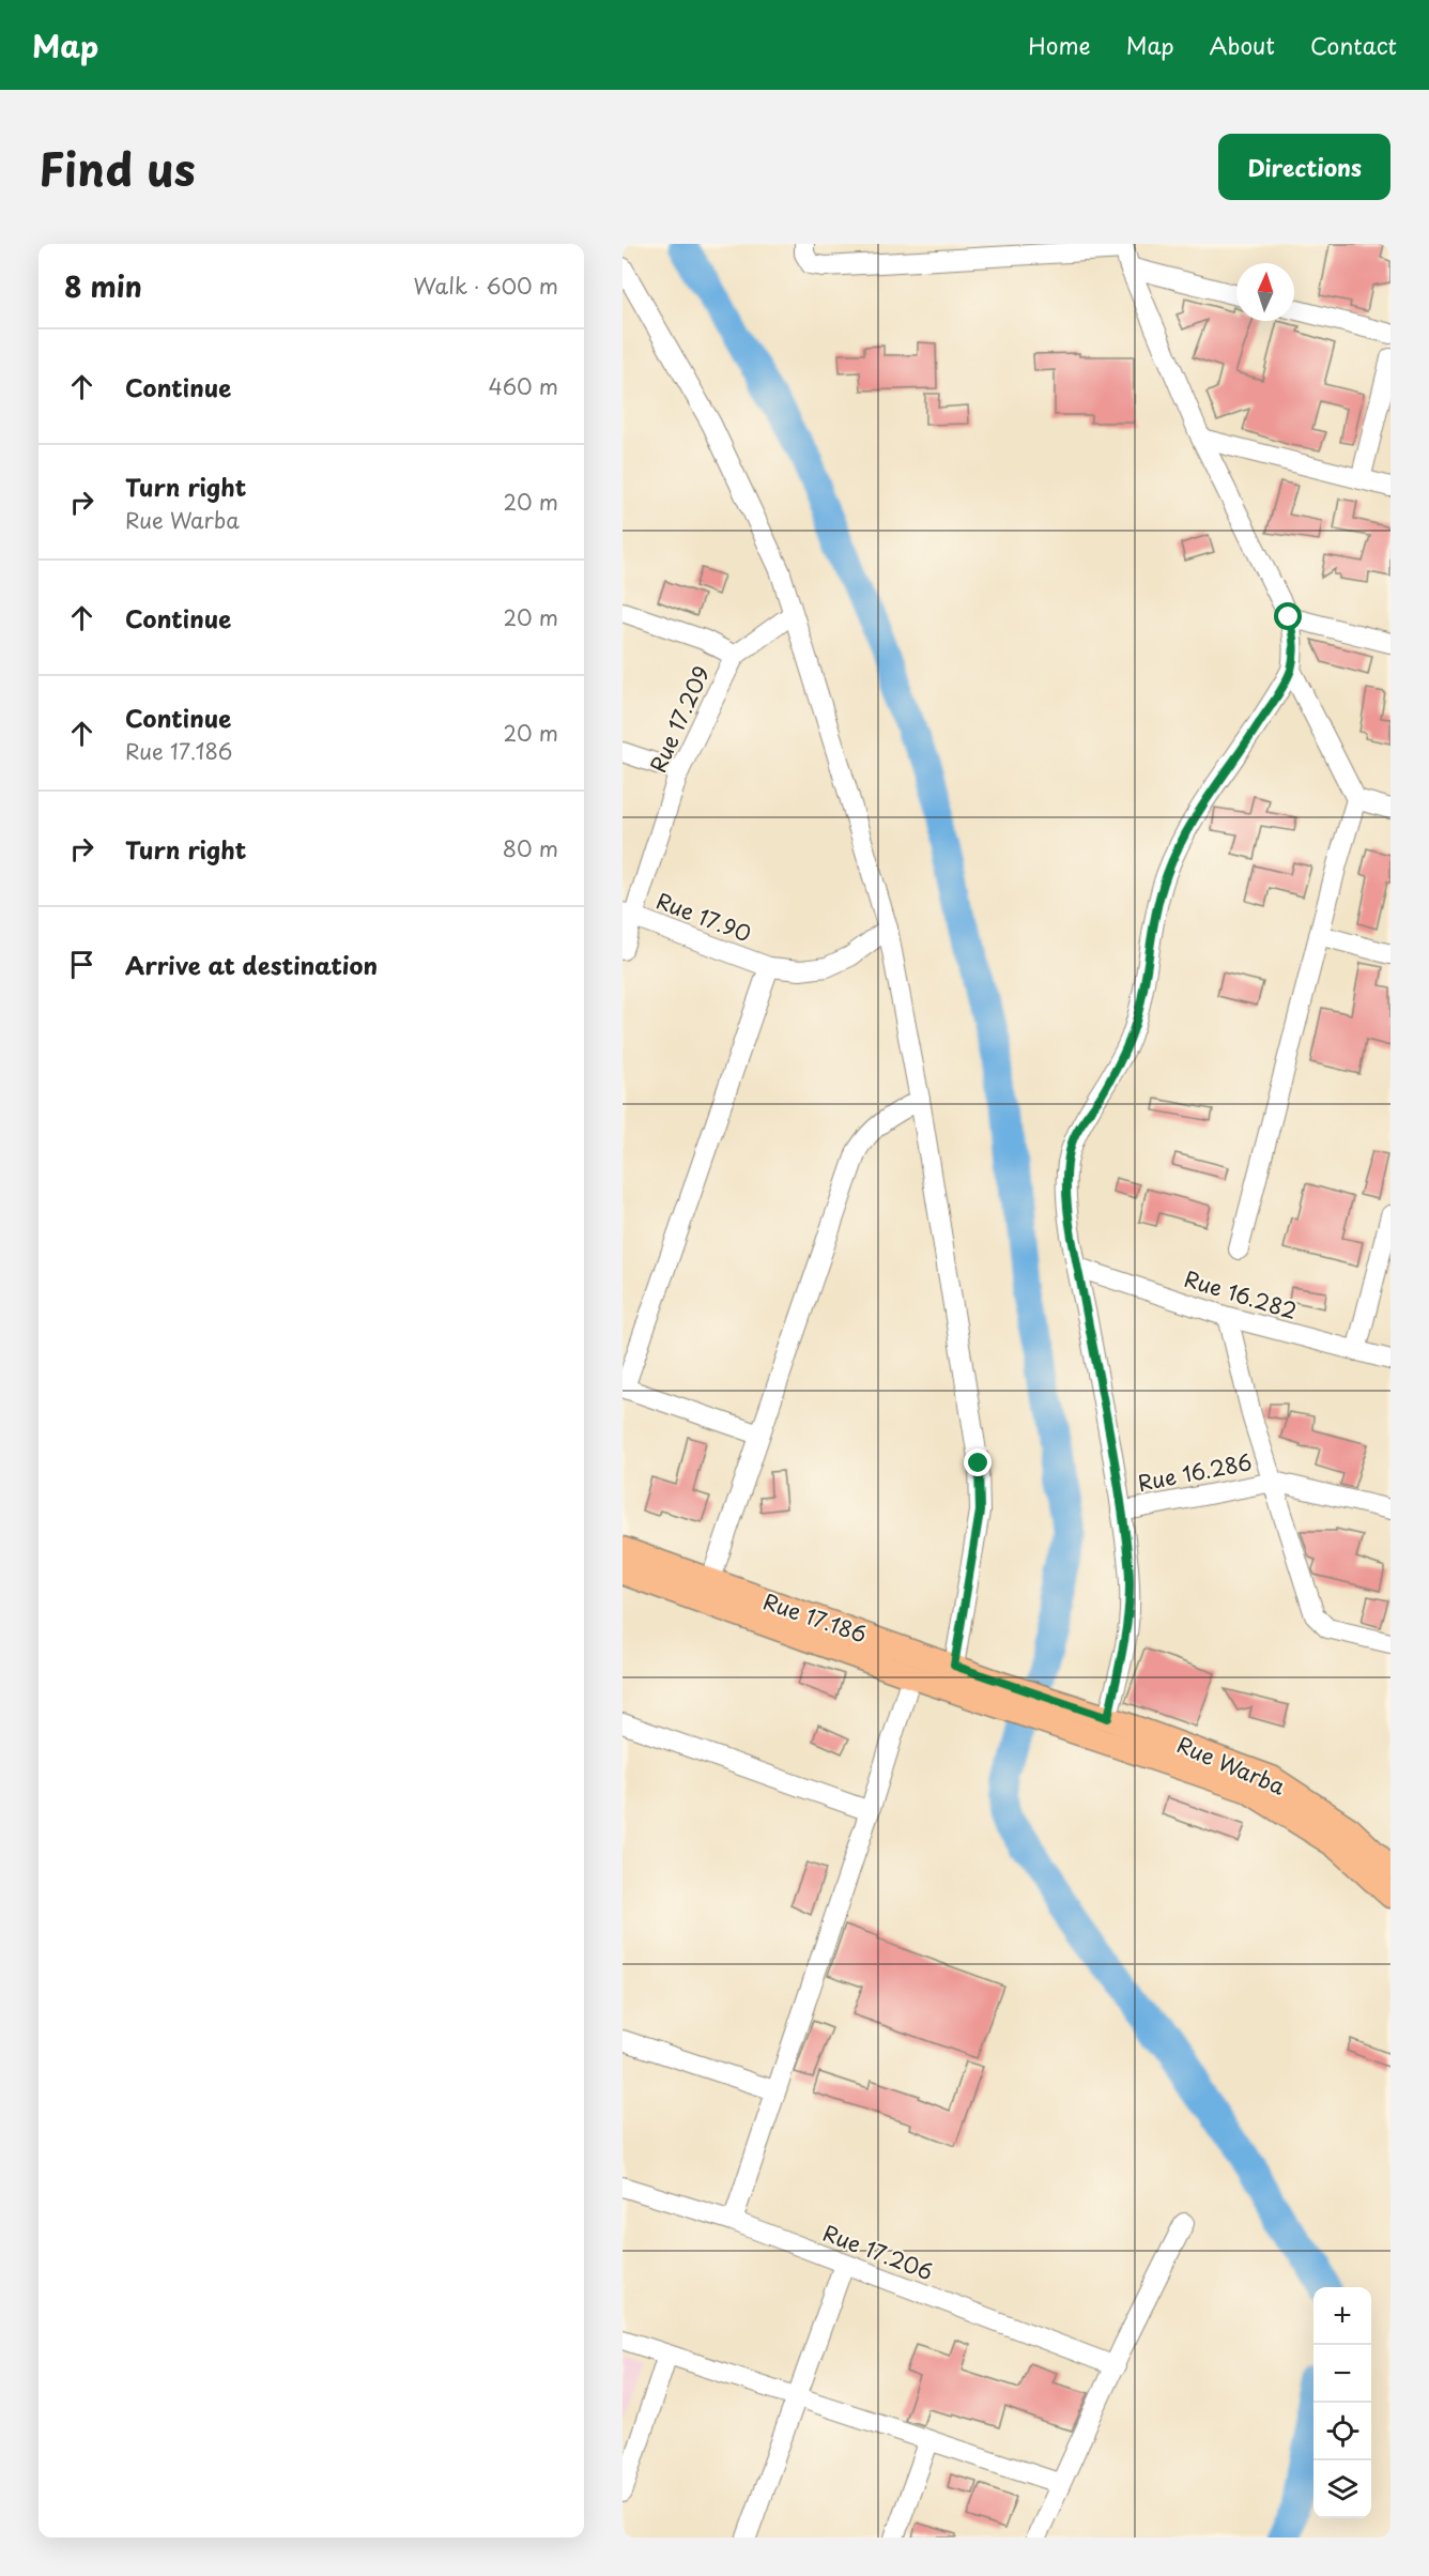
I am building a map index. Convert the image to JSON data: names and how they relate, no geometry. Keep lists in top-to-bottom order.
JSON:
{
  "streets": {
    "main road": ["Rue 17.186", "Rue Warba"],
    "street": [
      "Rue 17.209",
      "Rue 17.90",
      "Rue 16.282",
      "Rue 16.286",
      "Rue 17.206"
    ]
  },
  "crossings": [
    ["Rue 17.209", "Rue 17.90"]
  ],
  "north": "top",
  "page": {
    "header": "Map",
    "nav": [
      "Home",
      "Map",
      "About",
      "Contact"
    ],
    "title": "Find us",
    "buttons": "Directions",
    "heading": ["8 min", "Walk · 600 m"],
    "list": [
      ["Continue", "460 m"],
      ["Turn right", "Rue Warba", "20 m"],
      ["Continue", "20 m"],
      ["Continue", "Rue 17.186", "20 m"],
      ["Turn right", "80 m"],
      "Arrive at destination"
    ],
    "map_buttons": ["+", "−"]
  }
}
